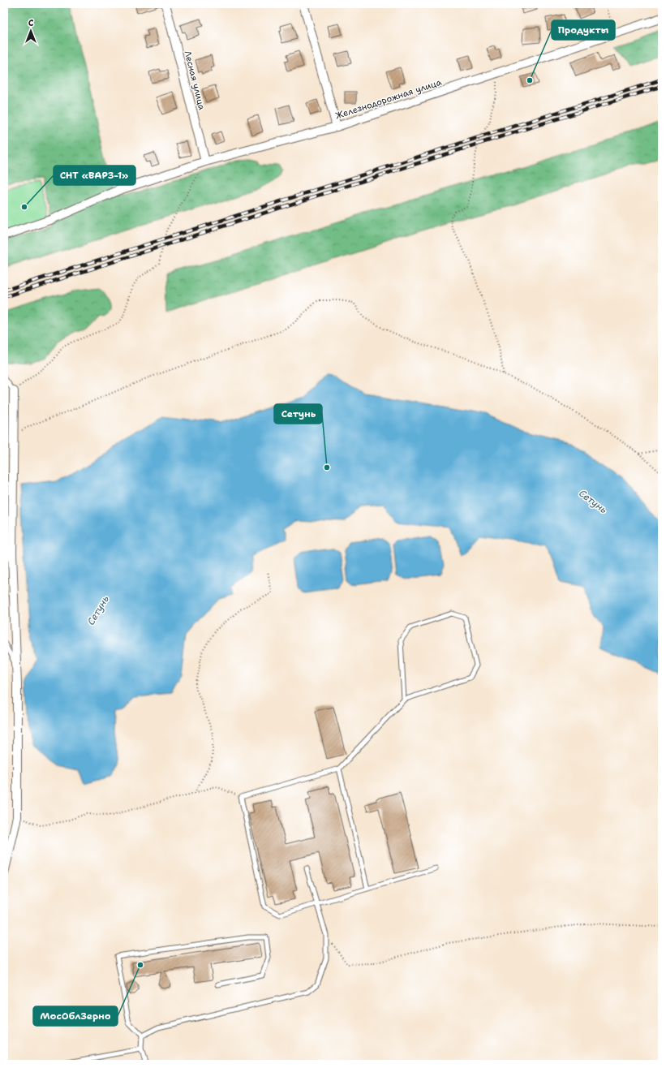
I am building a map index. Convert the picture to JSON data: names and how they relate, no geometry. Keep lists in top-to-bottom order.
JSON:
{
  "streets": {
    "street": ["Лесная улица", "Железнодорожная улица"]
  },
  "crossings": [
    ["Лесная улица", "Железнодорожная улица"]
  ],
  "water": ["Сетунь"],
  "places": [
    "Продукты",
    "СНТ «ВАРЗ-1»",
    "Сетунь",
    "МосОблЗерно"
  ],
  "north": "top"
}
